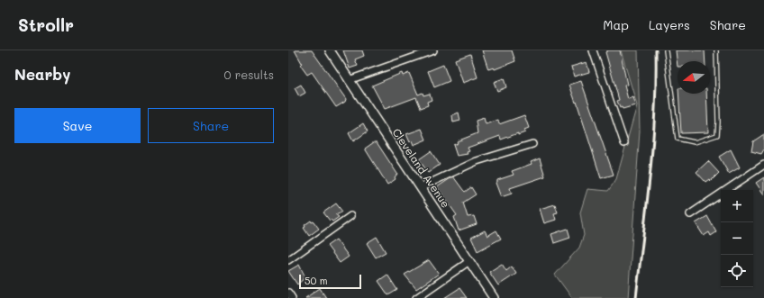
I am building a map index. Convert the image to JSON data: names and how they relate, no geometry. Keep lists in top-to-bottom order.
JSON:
{
  "streets": {
    "street": ["Cleveland Avenue"]
  },
  "scale_bar": "50 m",
  "north": "left",
  "page": {
    "header": "Strollr",
    "nav": ["Map", "Layers", "Share"],
    "heading": ["Nearby", "0 results"],
    "buttons": ["Save", "Share"],
    "map_buttons": ["+", "−"],
    "scale": "50 m"
  }
}
